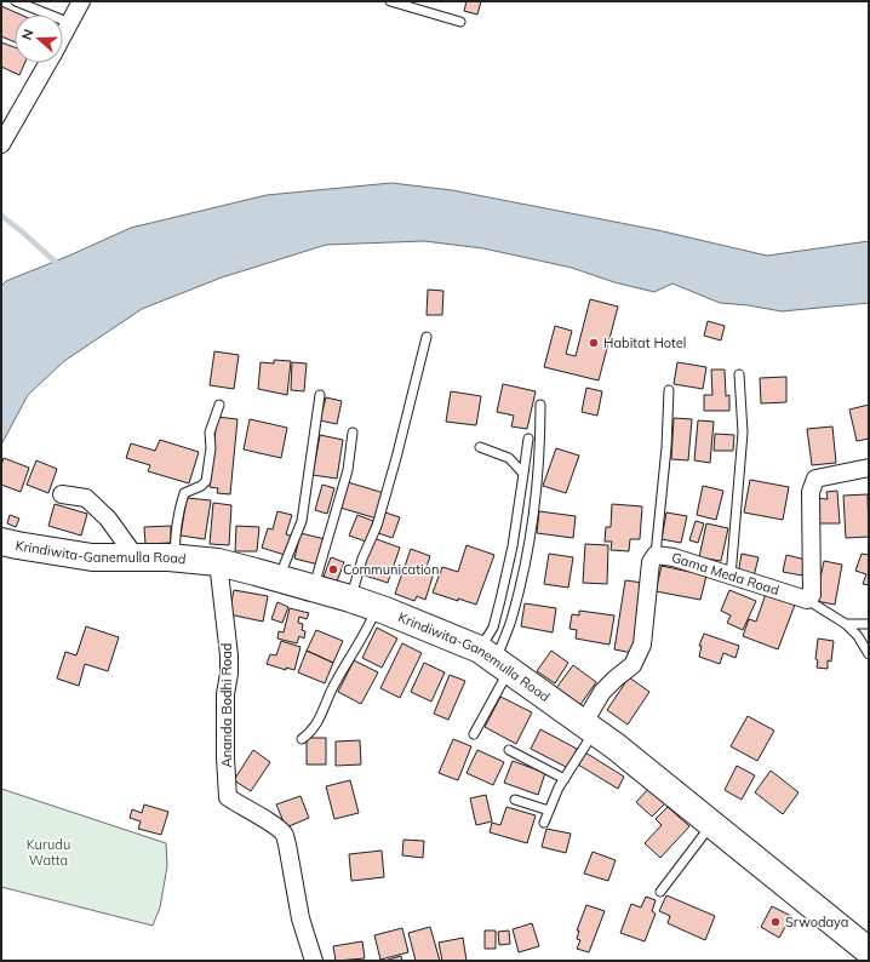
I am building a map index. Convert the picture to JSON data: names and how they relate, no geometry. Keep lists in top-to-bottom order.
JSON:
{
  "streets": {
    "main road": ["Krindiwita-Ganemulla Road"],
    "street": ["Gama Meda Road", "Ananda Bodhi Road"]
  },
  "crossings": [
    ["Krindiwita-Ganemulla Road", "Gama Meda Road"],
    ["Krindiwita-Ganemulla Road", "Ananda Bodhi Road"]
  ],
  "parks": ["Kurudu Watta"],
  "places": ["Habitat Hotel", "Communication", "Srwodaya"],
  "north": "left"
}
